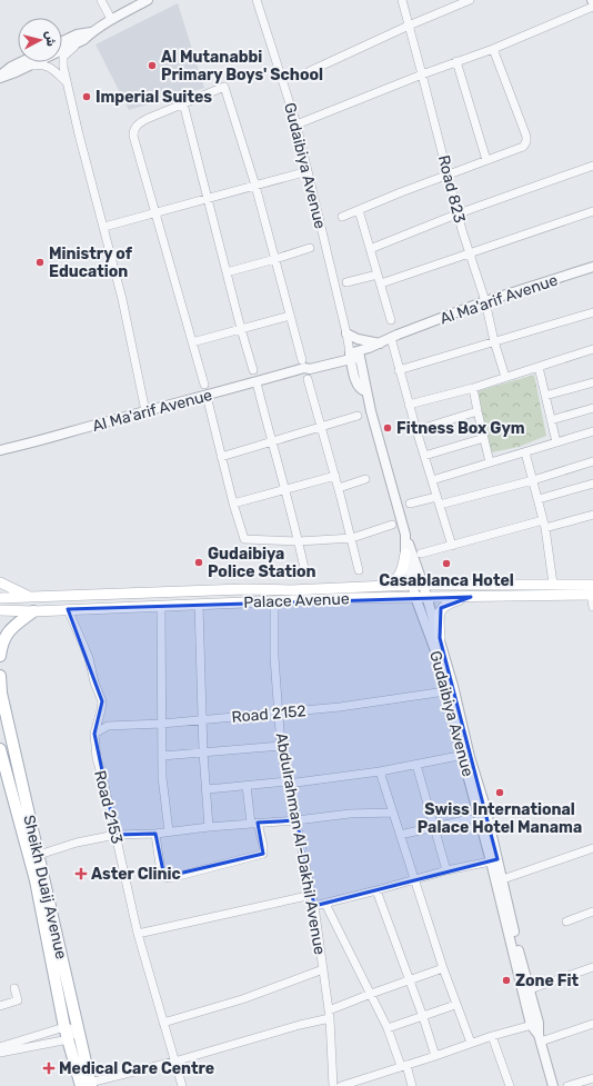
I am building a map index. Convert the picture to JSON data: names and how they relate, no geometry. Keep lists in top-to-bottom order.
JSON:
{
  "streets": {
    "main road": ["Palace Avenue", "Sheikh Duaij Avenue"],
    "street": [
      "Gudaibiya Avenue",
      "Road 823",
      "Al Ma'arif Avenue",
      "Road 2152",
      "Road 2153",
      "Abdulrahman Al-Dakhil Avenue"
    ]
  },
  "crossings": [
    ["Gudaibiya Avenue", "Al Ma'arif Avenue"],
    ["Gudaibiya Avenue", "Palace Avenue"],
    ["Gudaibiya Avenue", "Road 2152"],
    ["Road 823", "Al Ma'arif Avenue"],
    ["Palace Avenue", "Road 2153"],
    ["Palace Avenue", "Abdulrahman Al-Dakhil Avenue"],
    ["Road 2152", "Road 2153"],
    ["Road 2152", "Abdulrahman Al-Dakhil Avenue"]
  ],
  "places": {
    "other": [
      "Al Mutanabbi Primary Boys' School",
      "Imperial Suites",
      "Ministry of Education",
      "Fitness Box Gym",
      "Gudaibiya Police Station",
      "Casablanca Hotel",
      "Swiss International Palace Hotel Manama",
      "Zone Fit"
    ],
    "health": ["Aster Clinic", "Medical Care Centre"]
  },
  "north": "right"
}
